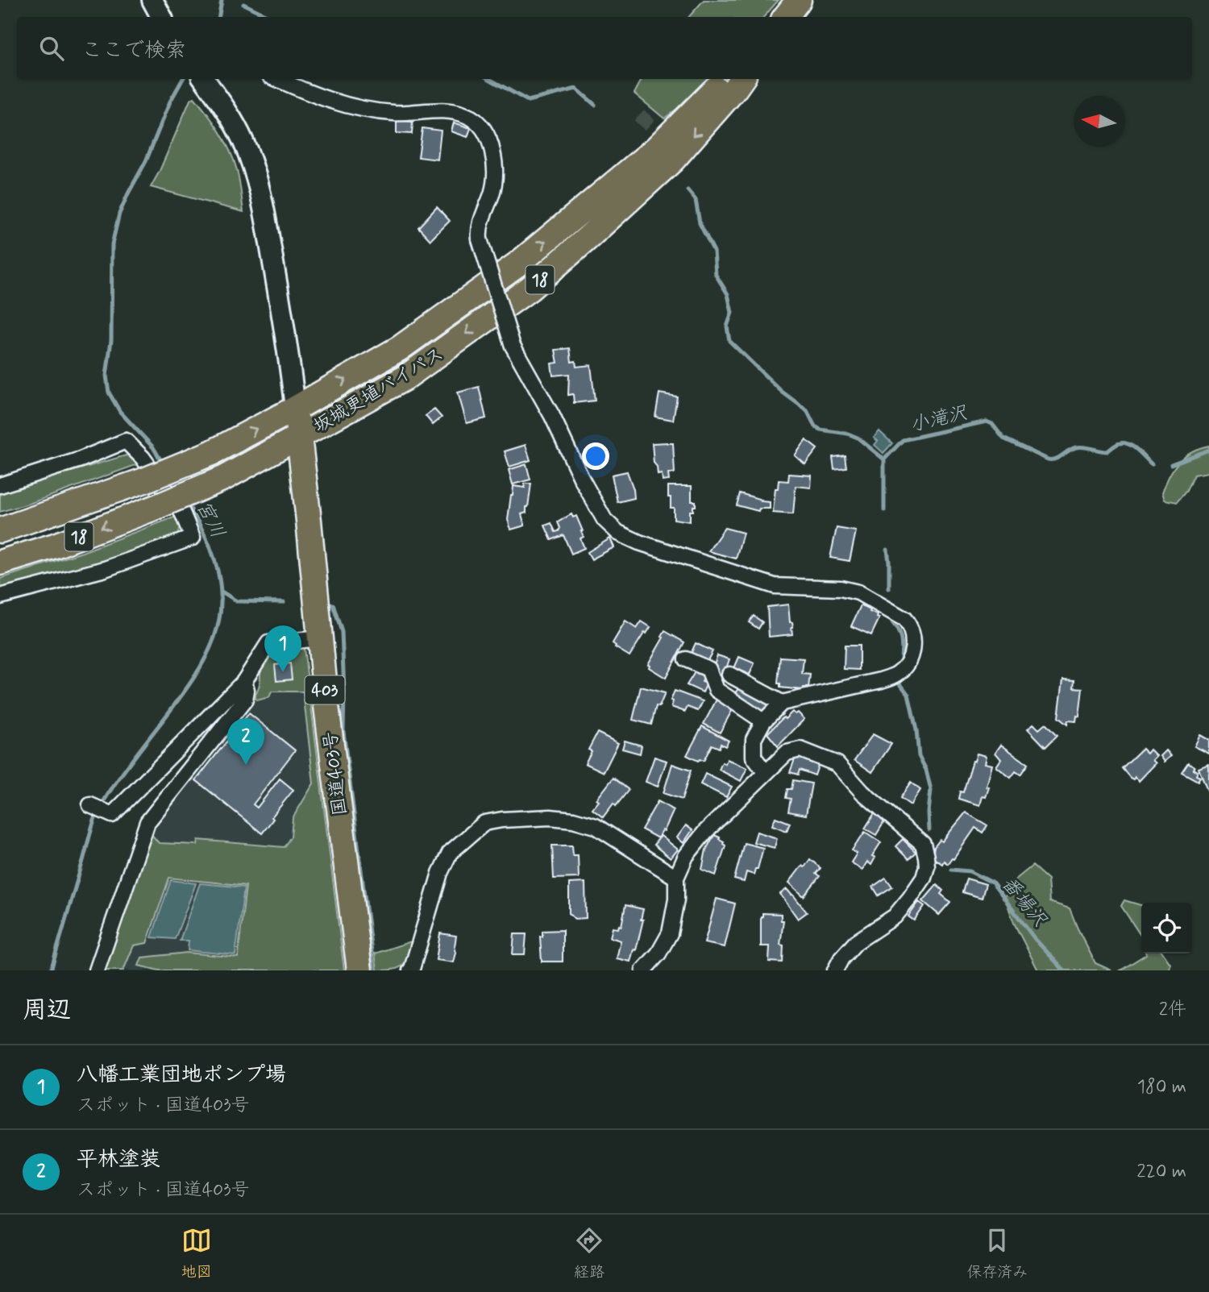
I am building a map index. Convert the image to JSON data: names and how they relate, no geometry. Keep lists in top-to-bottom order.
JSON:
{
  "streets": {
    "highway": [
      "18",
      "坂城更埴バイパス",
      "403",
      "国道403号"
    ]
  },
  "crossings": [
    ["坂城更埴バイパス", "国道403号"]
  ],
  "water": ["小滝沢", "宮川", "番場沢"],
  "north": "left",
  "page": {
    "search": "ここで検索",
    "pins": ["1", "2"],
    "heading": ["周辺", "2件"],
    "list": [
      {
        "mark": "1",
        "name": "八幡工業団地ポンプ場",
        "note": "スポット · 国道403号",
        "value": "180 m"
      },
      {
        "mark": "2",
        "name": "平林塗装",
        "note": "スポット · 国道403号",
        "value": "220 m"
      }
    ],
    "nav": ["地図", "経路", "保存済み"]
  }
}
